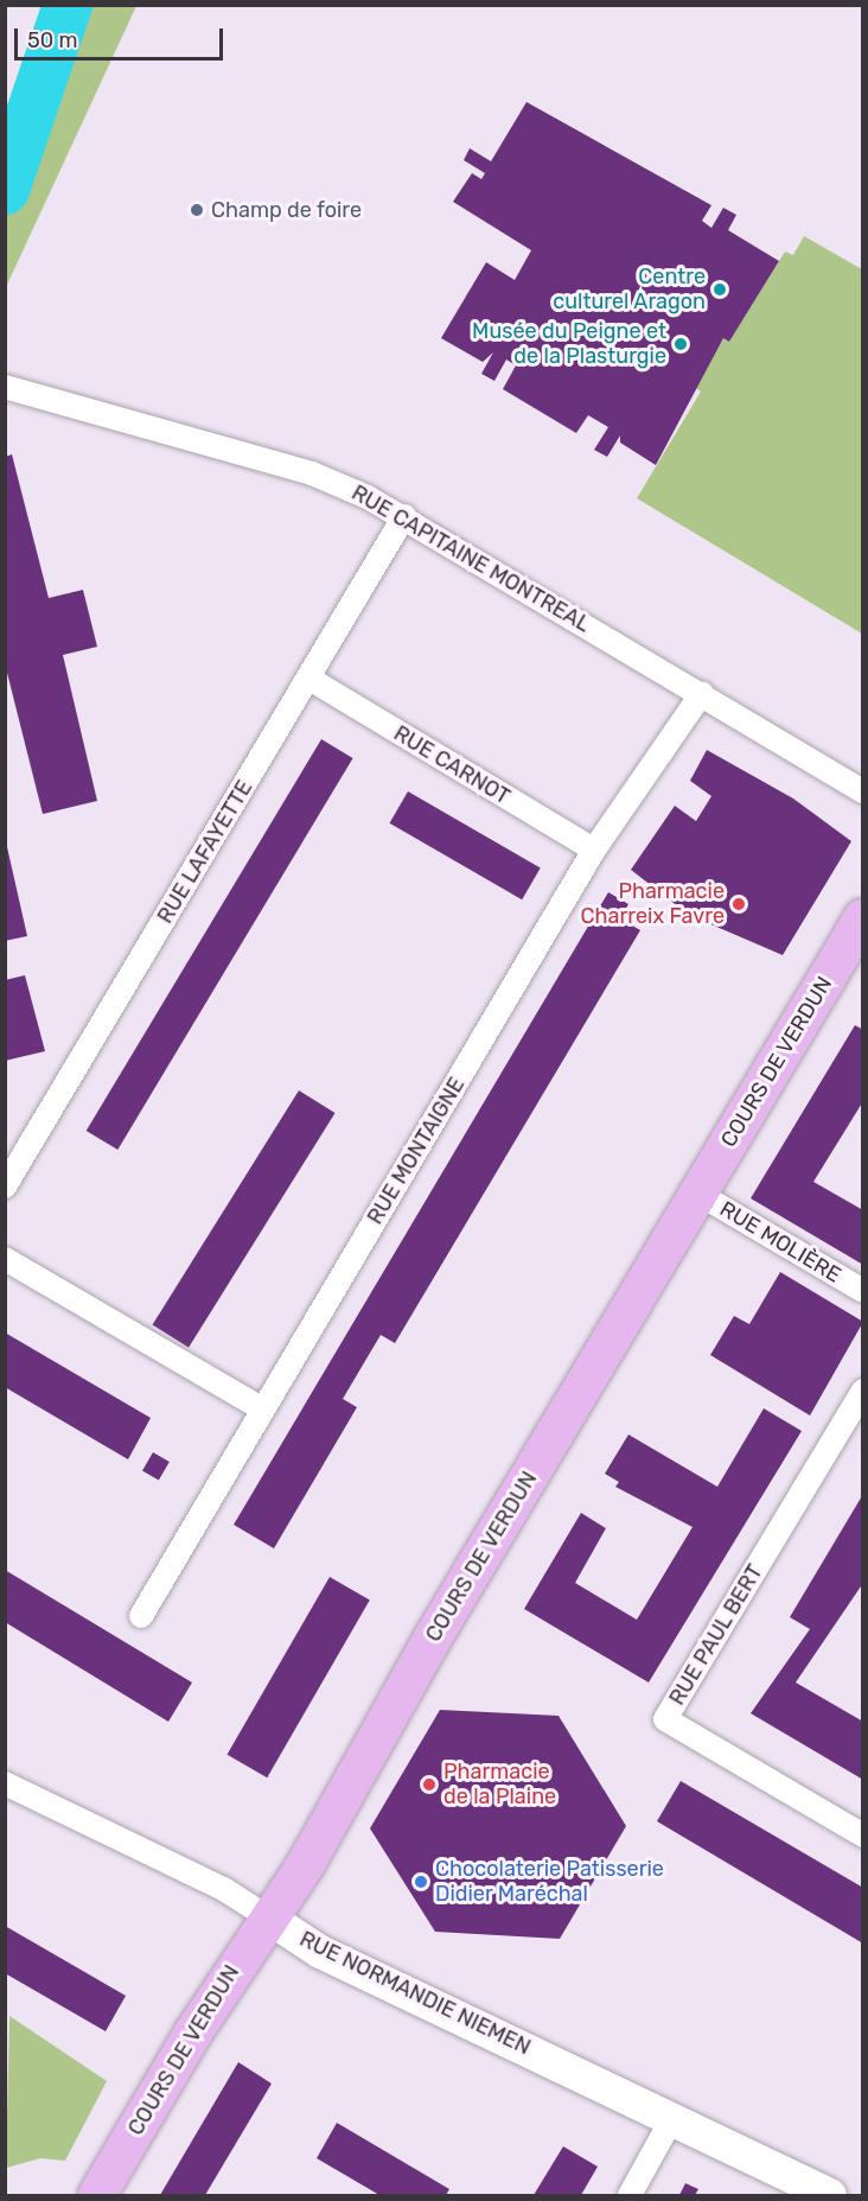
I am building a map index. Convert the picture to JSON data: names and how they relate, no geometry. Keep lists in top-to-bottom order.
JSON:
{
  "streets": {
    "main road": ["COURS DE VERDUN", "RUE NORMANDIE NIEMEN"],
    "street": [
      "RUE CAPITAINE MONTREAL",
      "RUE CARNOT",
      "RUE LAFAYETTE",
      "RUE MONTAIGNE",
      "RUE MOLIÈRE",
      "RUE PAUL BERT"
    ]
  },
  "crossings": [
    ["RUE CAPITAINE MONTREAL", "RUE LAFAYETTE"],
    ["RUE CAPITAINE MONTREAL", "RUE MONTAIGNE"],
    ["RUE CARNOT", "RUE LAFAYETTE"],
    ["RUE CARNOT", "RUE MONTAIGNE"],
    ["COURS DE VERDUN", "RUE MOLIÈRE"],
    ["COURS DE VERDUN", "RUE NORMANDIE NIEMEN"]
  ],
  "places": [
    "Champ de foire",
    "Centre culturel Aragon",
    "Musée du Peigne et de la Plasturgie",
    "Pharmacie Charreix Favre",
    "Pharmacie de la Plaine",
    "Chocolaterie Patisserie Didier Maréchal"
  ],
  "scale_bar": "50 m"
}
